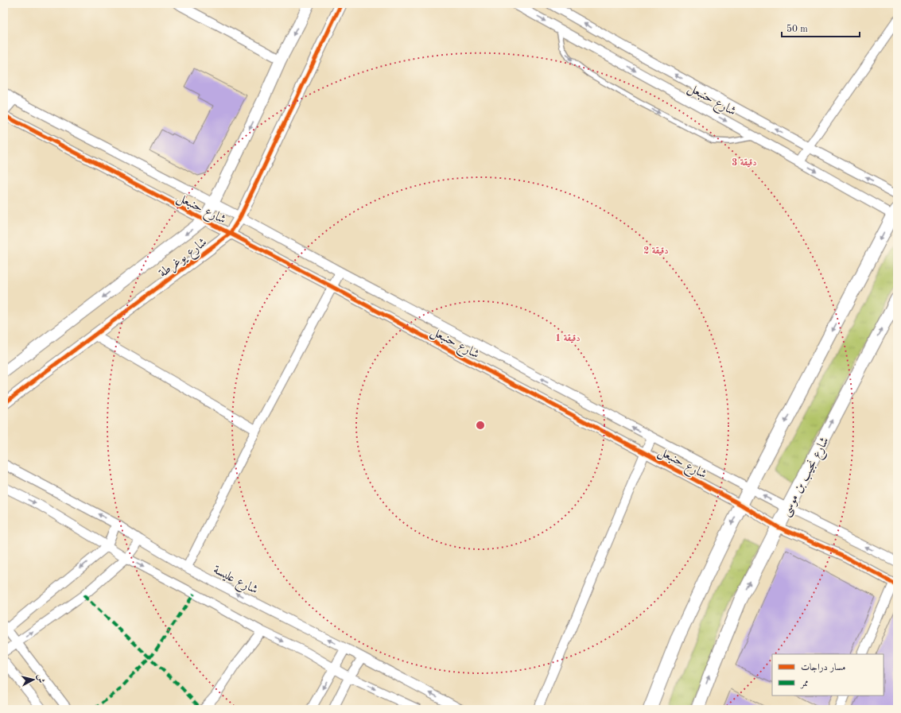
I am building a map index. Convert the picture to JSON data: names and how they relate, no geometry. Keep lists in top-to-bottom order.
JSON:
{
  "streets": {
    "main road": ["شارع نجيب بن موسى"],
    "street": ["شارع حنبعل", "شارع يوغرطة", "شارع عليسة"]
  },
  "crossings": [
    ["شارع حنبعل", "شارع يوغرطة"],
    ["شارع حنبعل", "شارع نجيب بن موسى"]
  ],
  "legend": ["مسار دراجات", "ممر"],
  "scale_bar": "50 m",
  "north": "right",
  "rings": ["3 دقيقة", "2 دقيقة", "1 دقيقة"]
}
